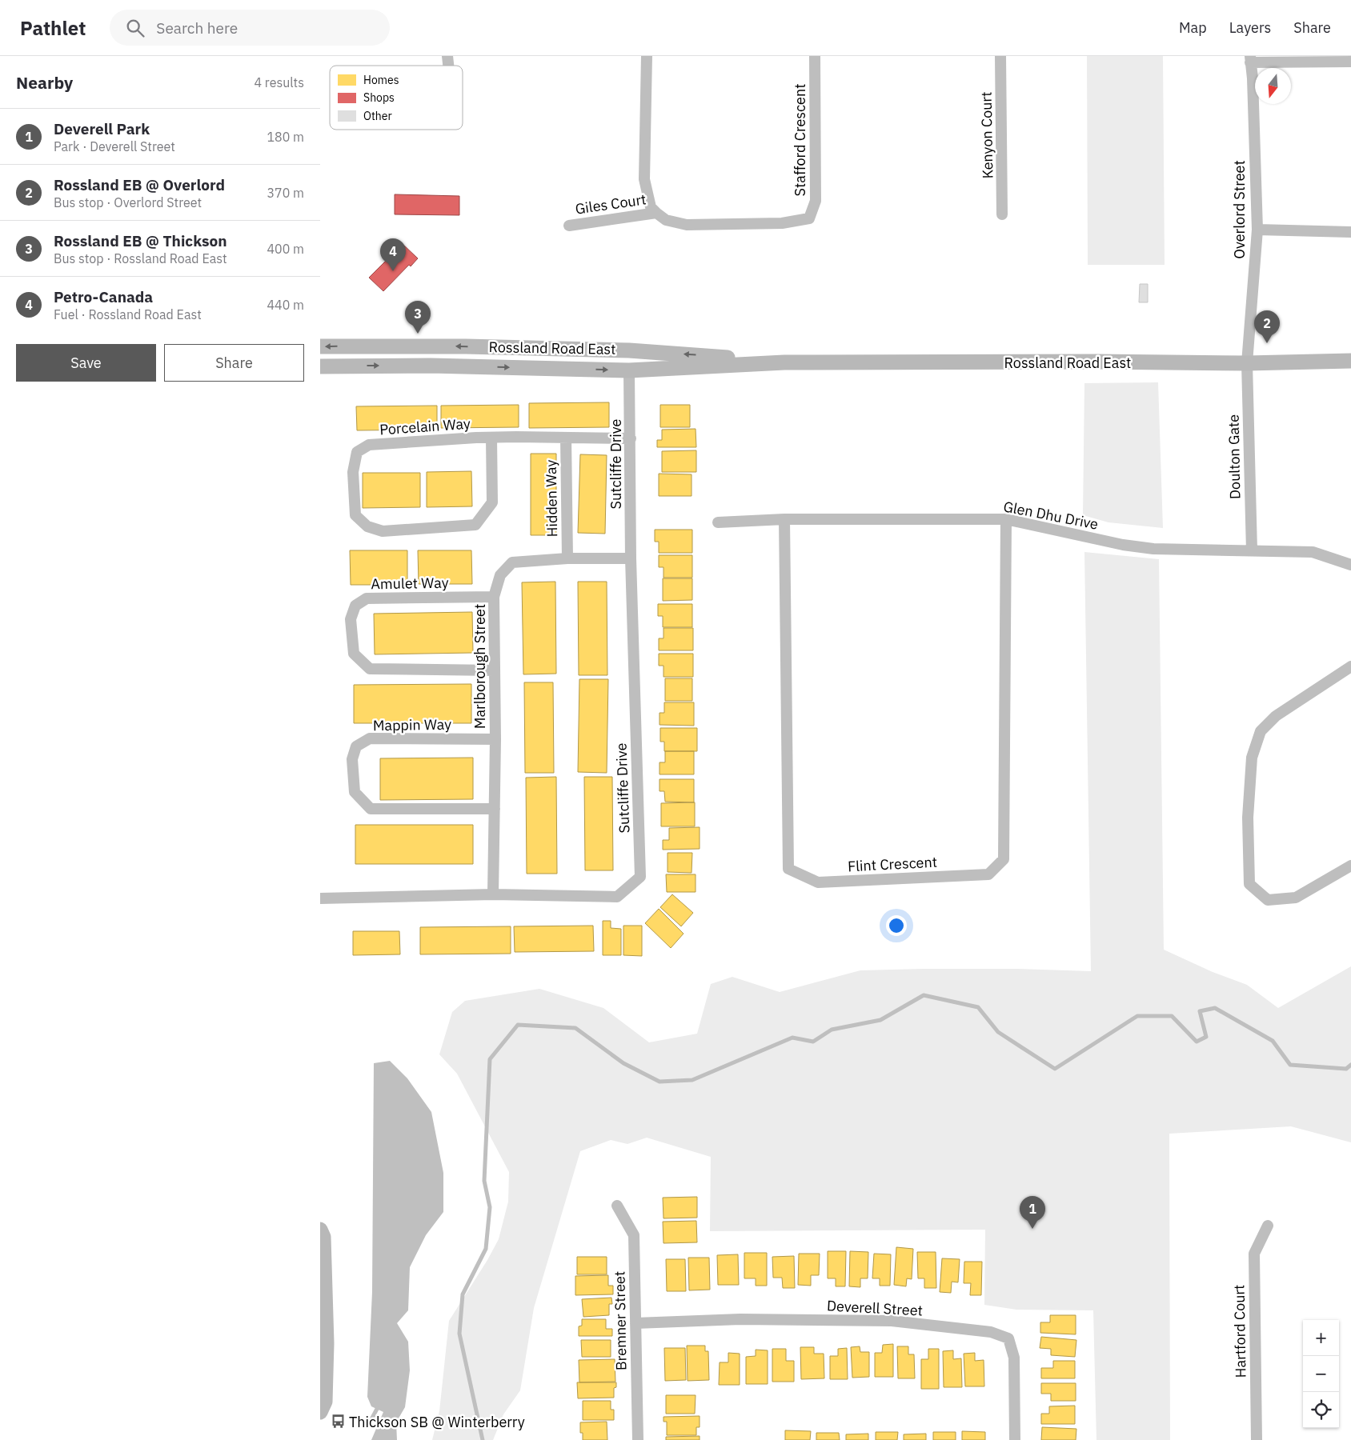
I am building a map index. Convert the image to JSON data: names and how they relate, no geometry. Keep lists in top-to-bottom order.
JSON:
{
  "streets": {
    "main road": ["Rossland Road East"],
    "street": [
      "Kenyon Court",
      "Stafford Crescent",
      "Giles Court",
      "Overlord Street",
      "Porcelain Way",
      "Doulton Gate",
      "Sutcliffe Drive",
      "Hidden Way",
      "Glen Dhu Drive",
      "Amulet Way",
      "Marlborough Street",
      "Mappin Way",
      "Flint Crescent",
      "Deverell Street",
      "Bremner Street",
      "Hartford Court"
    ]
  },
  "crossings": [
    ["Stafford Crescent", "Giles Court"],
    ["Overlord Street", "Rossland Road East"],
    ["Overlord Street", "Doulton Gate"],
    ["Rossland Road East", "Doulton Gate"],
    ["Rossland Road East", "Sutcliffe Drive"],
    ["Porcelain Way", "Sutcliffe Drive"],
    ["Porcelain Way", "Hidden Way"],
    ["Doulton Gate", "Glen Dhu Drive"],
    ["Sutcliffe Drive", "Marlborough Street"],
    ["Hidden Way", "Marlborough Street"],
    ["Glen Dhu Drive", "Flint Crescent"],
    ["Amulet Way", "Marlborough Street"],
    ["Marlborough Street", "Mappin Way"],
    ["Deverell Street", "Bremner Street"]
  ],
  "places": {
    "bus stop": ["Thickson SB @ Winterberry"]
  },
  "legend": ["Homes", "Shops", "Other"],
  "north": "bottom",
  "page": {
    "header": "Pathlet",
    "search": "Search here",
    "nav": ["Map", "Layers", "Share"],
    "heading": ["Nearby", "4 results"],
    "list": [
      {
        "mark": "1",
        "name": "Deverell Park",
        "note": "Park · Deverell Street",
        "value": "180 m"
      },
      {
        "mark": "2",
        "name": "Rossland EB @ Overlord",
        "note": "Bus stop · Overlord Street",
        "value": "370 m"
      },
      {
        "mark": "3",
        "name": "Rossland EB @ Thickson",
        "note": "Bus stop · Rossland Road East",
        "value": "400 m"
      },
      {
        "mark": "4",
        "name": "Petro-Canada",
        "note": "Fuel · Rossland Road East",
        "value": "440 m"
      }
    ],
    "pins": [
      "4",
      "3",
      "2",
      "1"
    ],
    "buttons": ["Save", "Share"],
    "map_buttons": ["+", "−"]
  }
}
